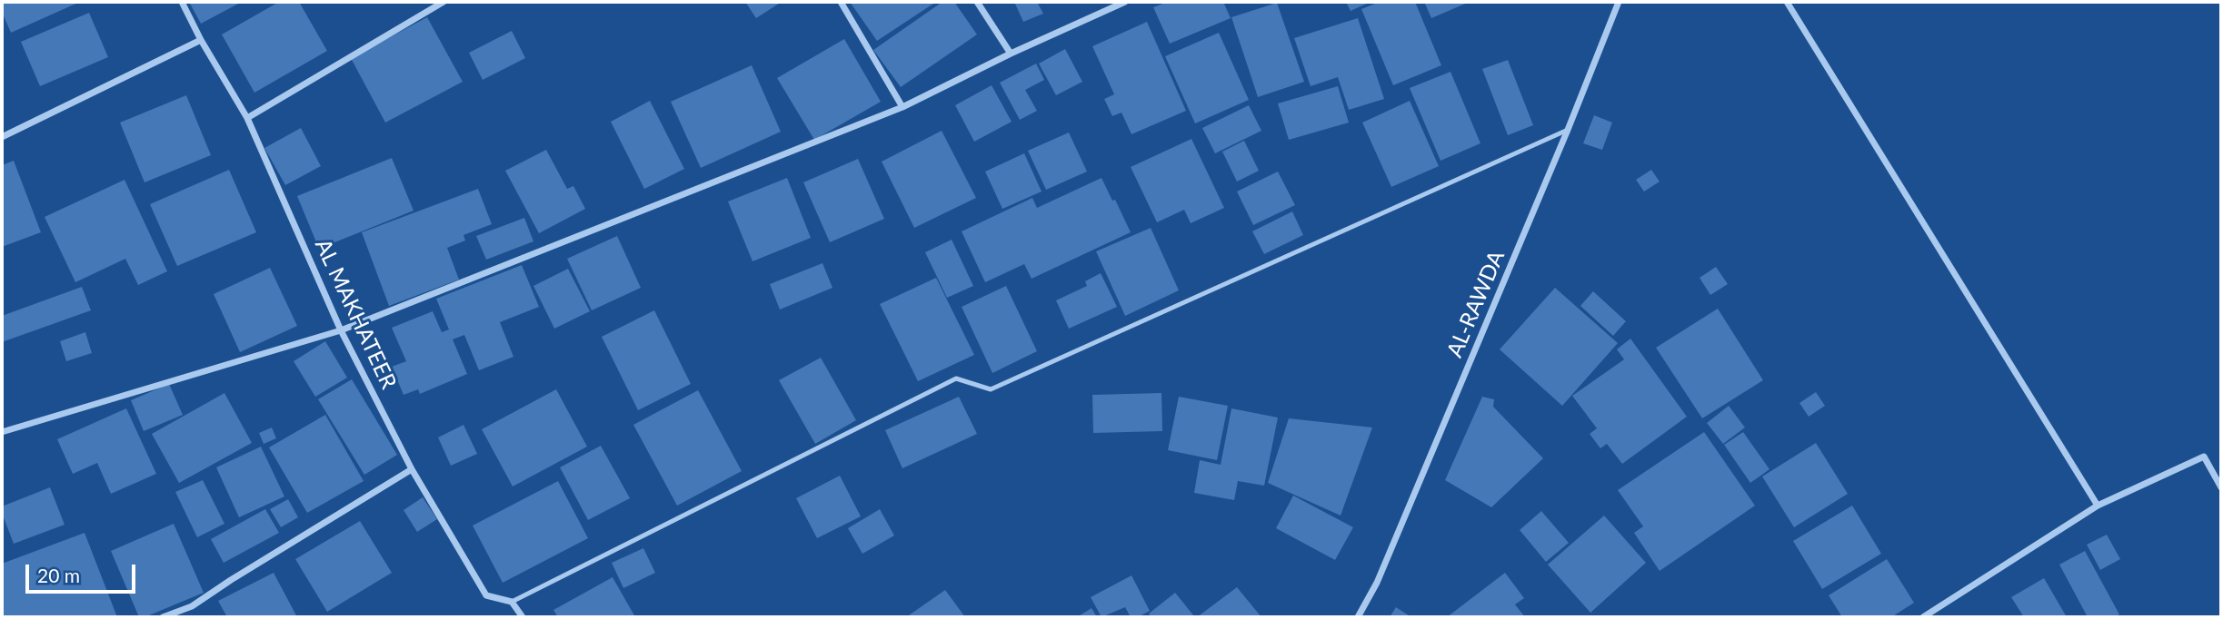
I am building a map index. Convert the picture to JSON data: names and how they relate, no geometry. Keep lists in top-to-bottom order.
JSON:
{
  "streets": {
    "street": ["AL-RAWDA", "AL MAKHATEER"]
  },
  "scale_bar": "20 m"
}
